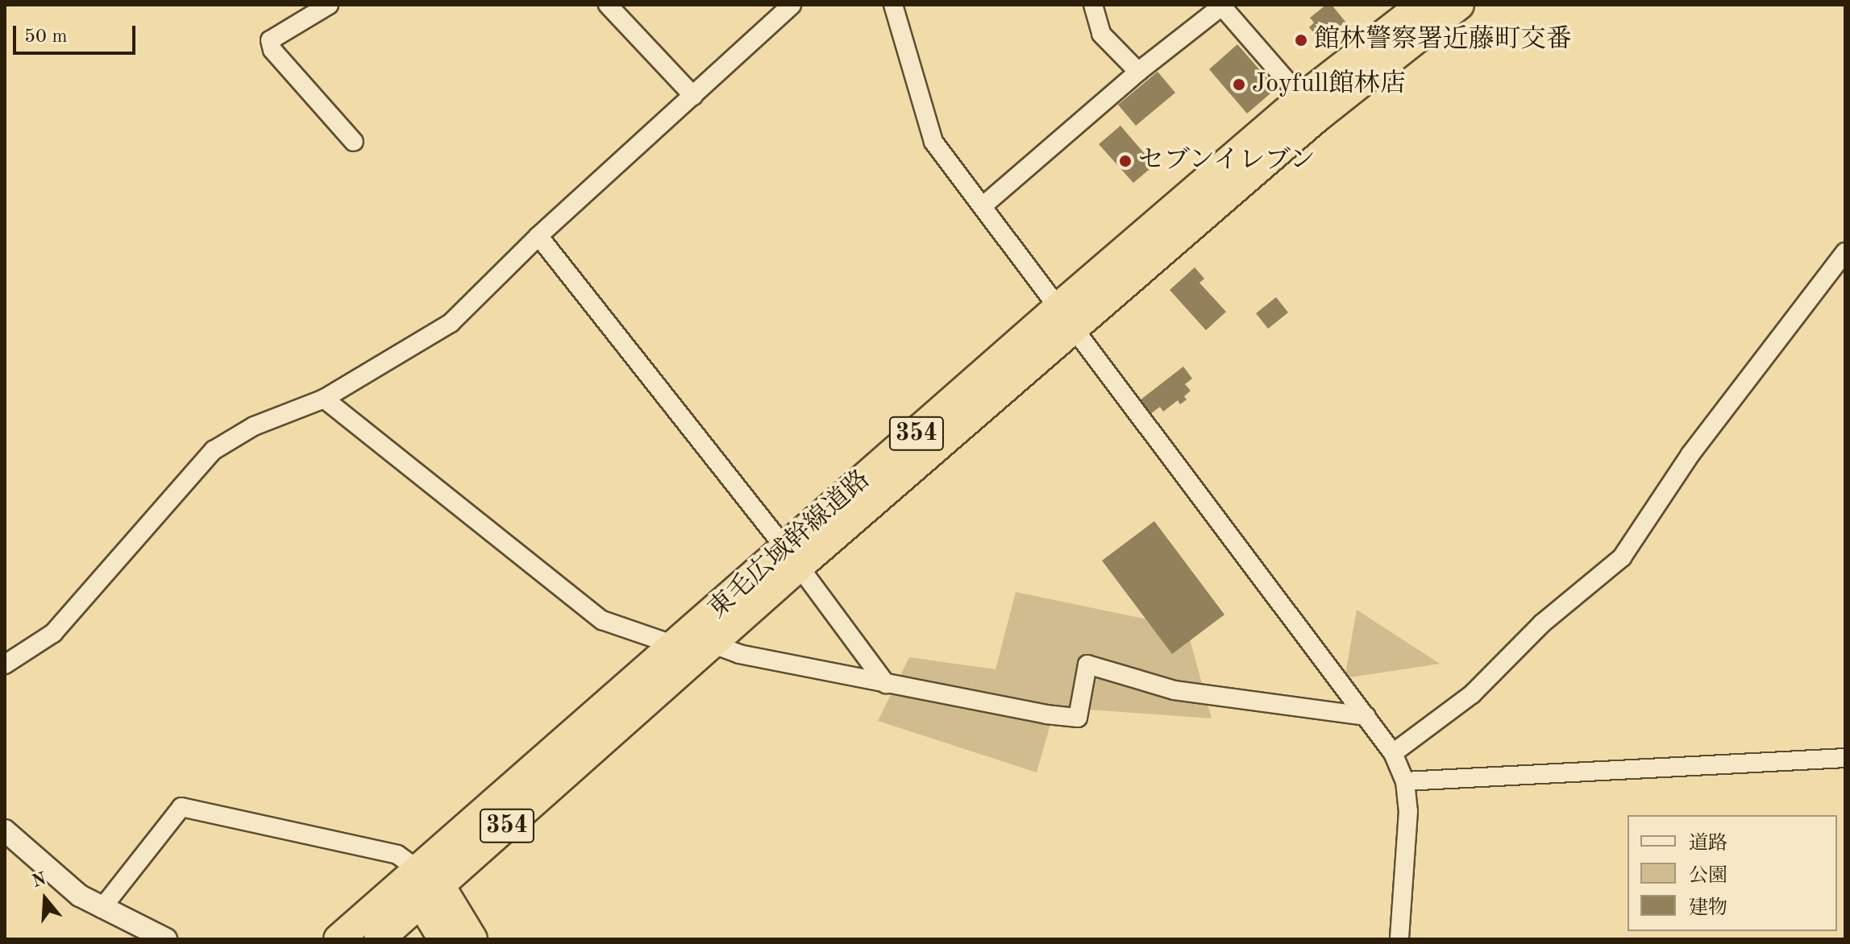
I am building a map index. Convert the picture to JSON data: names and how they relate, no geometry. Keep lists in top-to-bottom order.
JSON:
{
  "streets": {
    "highway": ["354", "東毛広域幹線道路"]
  },
  "places": ["館林警察署近藤町交番", "Joyfull館林店", "セブンイレブン"],
  "legend": ["道路", "公園", "建物"],
  "scale_bar": "50 m",
  "north": "top"
}
